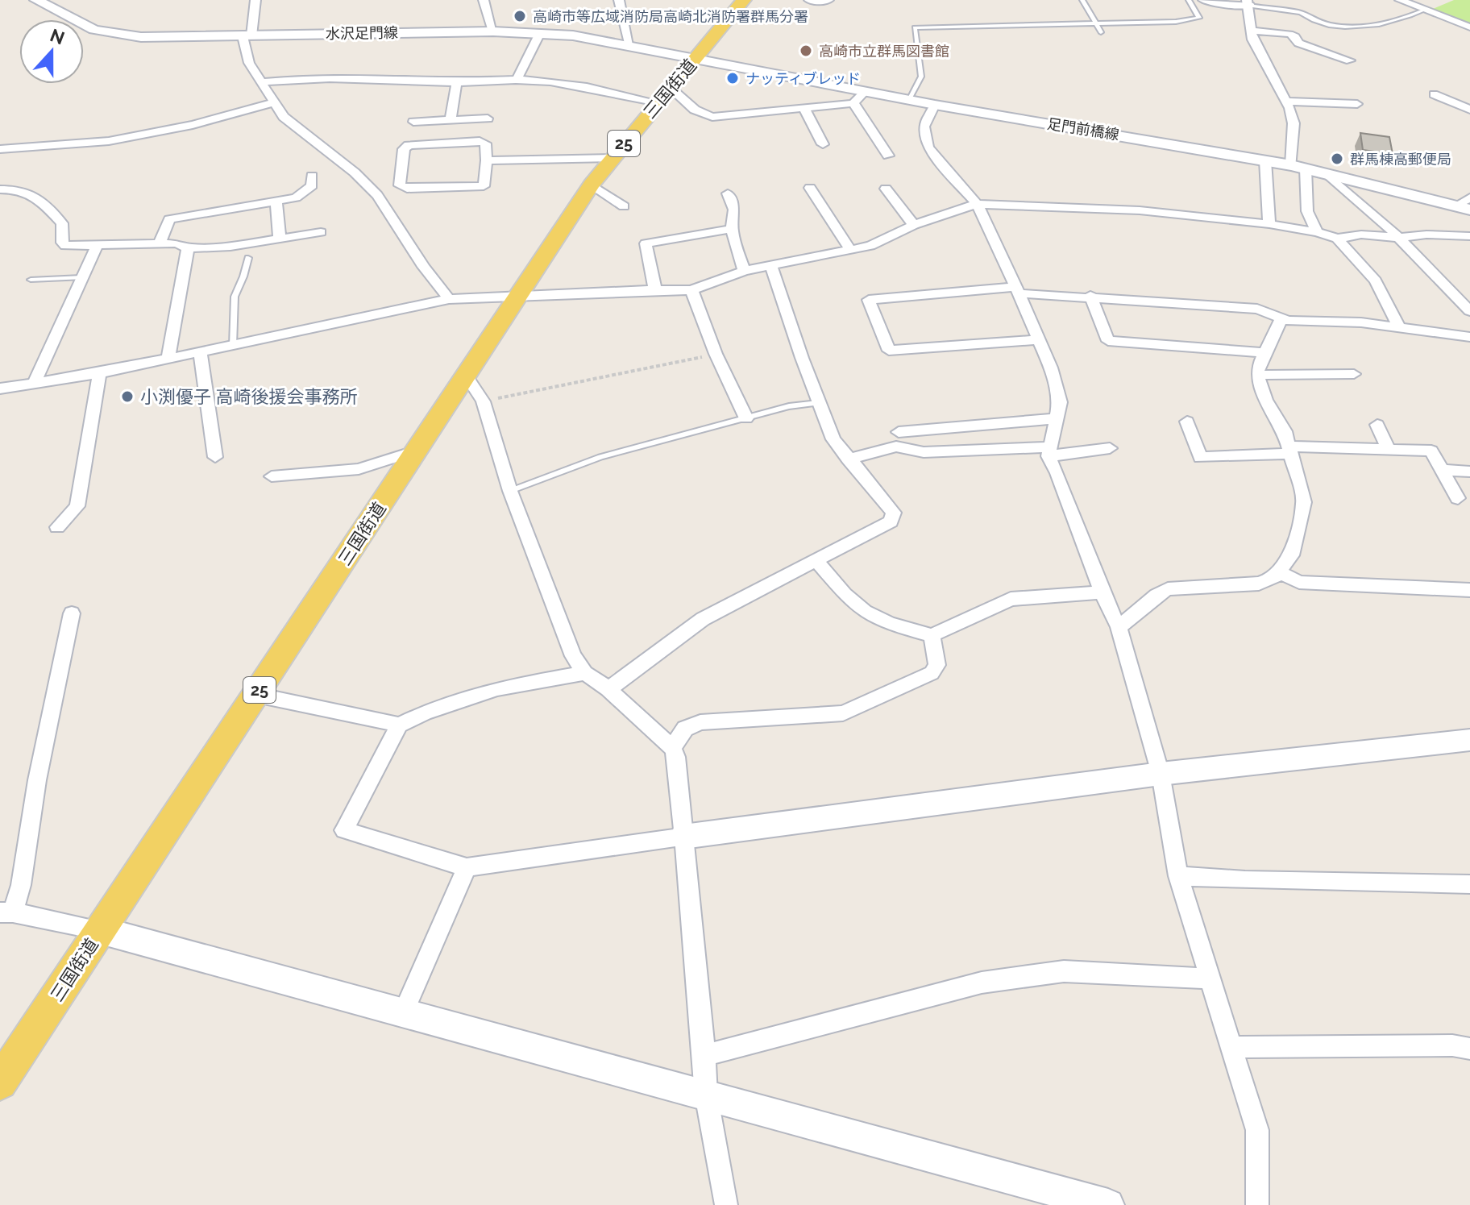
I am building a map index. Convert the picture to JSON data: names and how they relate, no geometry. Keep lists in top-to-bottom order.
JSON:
{
  "streets": {
    "main road": [
      "水沢足門線",
      "三国街道",
      "足門前橋線",
      "25"
    ]
  },
  "crossings": [
    ["水沢足門線", "三国街道"],
    ["水沢足門線", "足門前橋線"],
    ["三国街道", "足門前橋線"]
  ],
  "places": [
    "高崎市等広域消防局高崎北消防署群馬分署",
    "高崎市立群馬図書館",
    "ナッティブレッド",
    "群馬棟高郵便局",
    "小渕優子 高崎後援会事務所"
  ],
  "north": "top"
}
